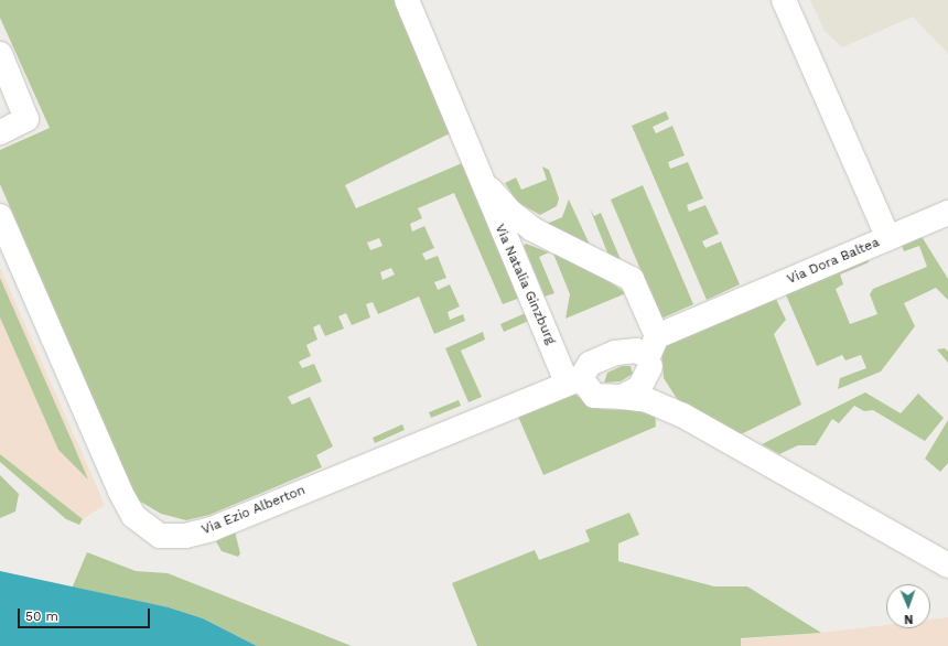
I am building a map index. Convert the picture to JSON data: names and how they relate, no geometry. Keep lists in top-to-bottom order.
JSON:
{
  "streets": {
    "street": ["Via Dora Baltea", "Via Natalia Ginzburg", "Via Ezio Alberton"]
  },
  "crossings": [
    ["Via Dora Baltea", "Via Natalia Ginzburg"],
    ["Via Natalia Ginzburg", "Via Ezio Alberton"]
  ],
  "scale_bar": "50 m",
  "north": "bottom"
}
